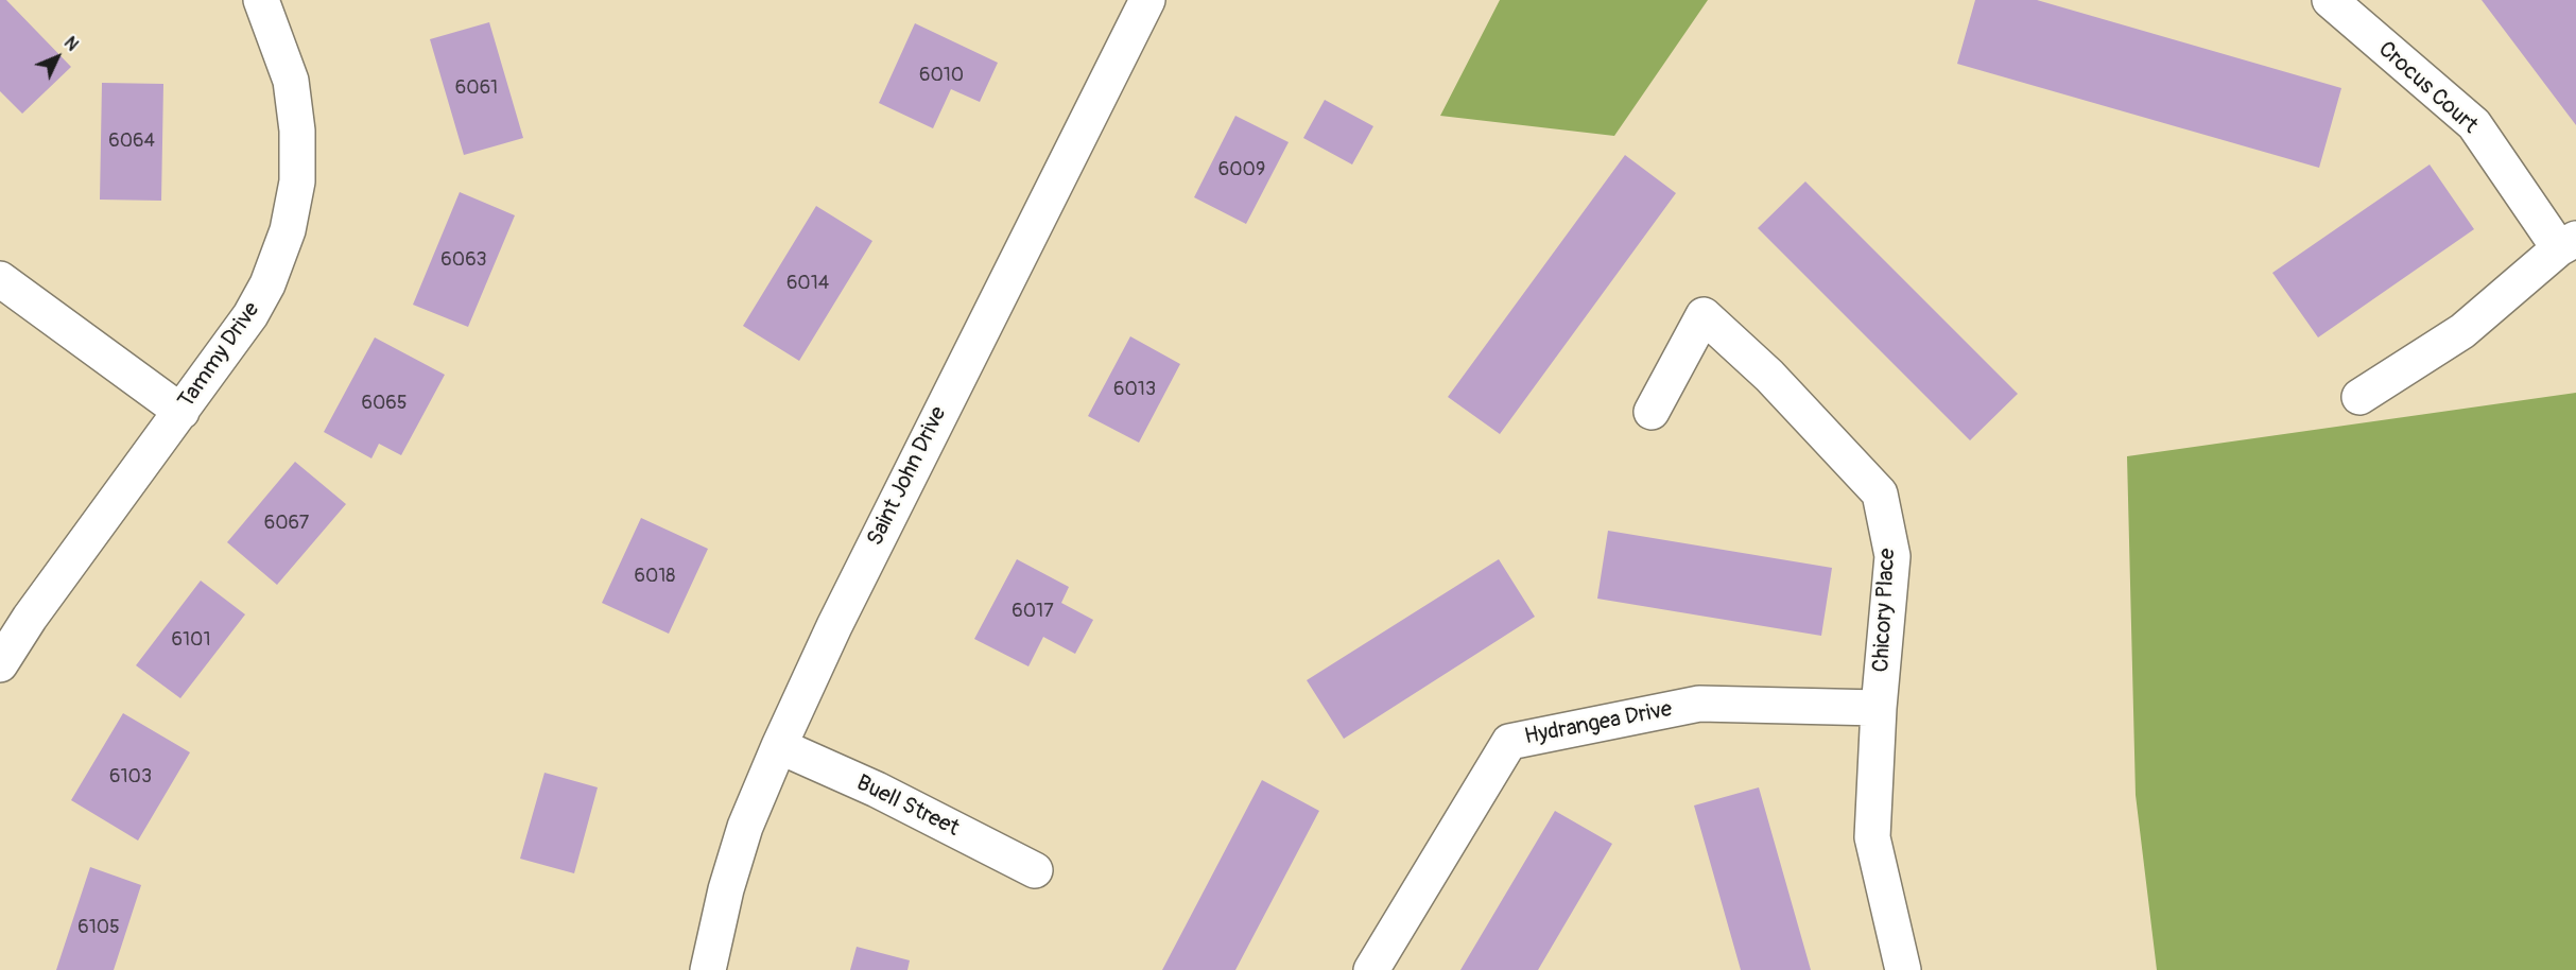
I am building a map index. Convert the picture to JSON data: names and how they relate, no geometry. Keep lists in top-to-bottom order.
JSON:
{
  "streets": {
    "street": [
      "Crocus Court",
      "Tammy Drive",
      "Saint John Drive",
      "Chicory Place",
      "Hydrangea Drive",
      "Buell Street"
    ]
  },
  "crossings": [
    ["Saint John Drive", "Buell Street"],
    ["Chicory Place", "Hydrangea Drive"]
  ],
  "house_numbers": [
    "6010",
    "6061",
    "6064",
    "6009",
    "6063",
    "6014",
    "6013",
    "6065",
    "6067",
    "6018",
    "6017",
    "6101",
    "6103",
    "6105"
  ],
  "north": "top right"
}
